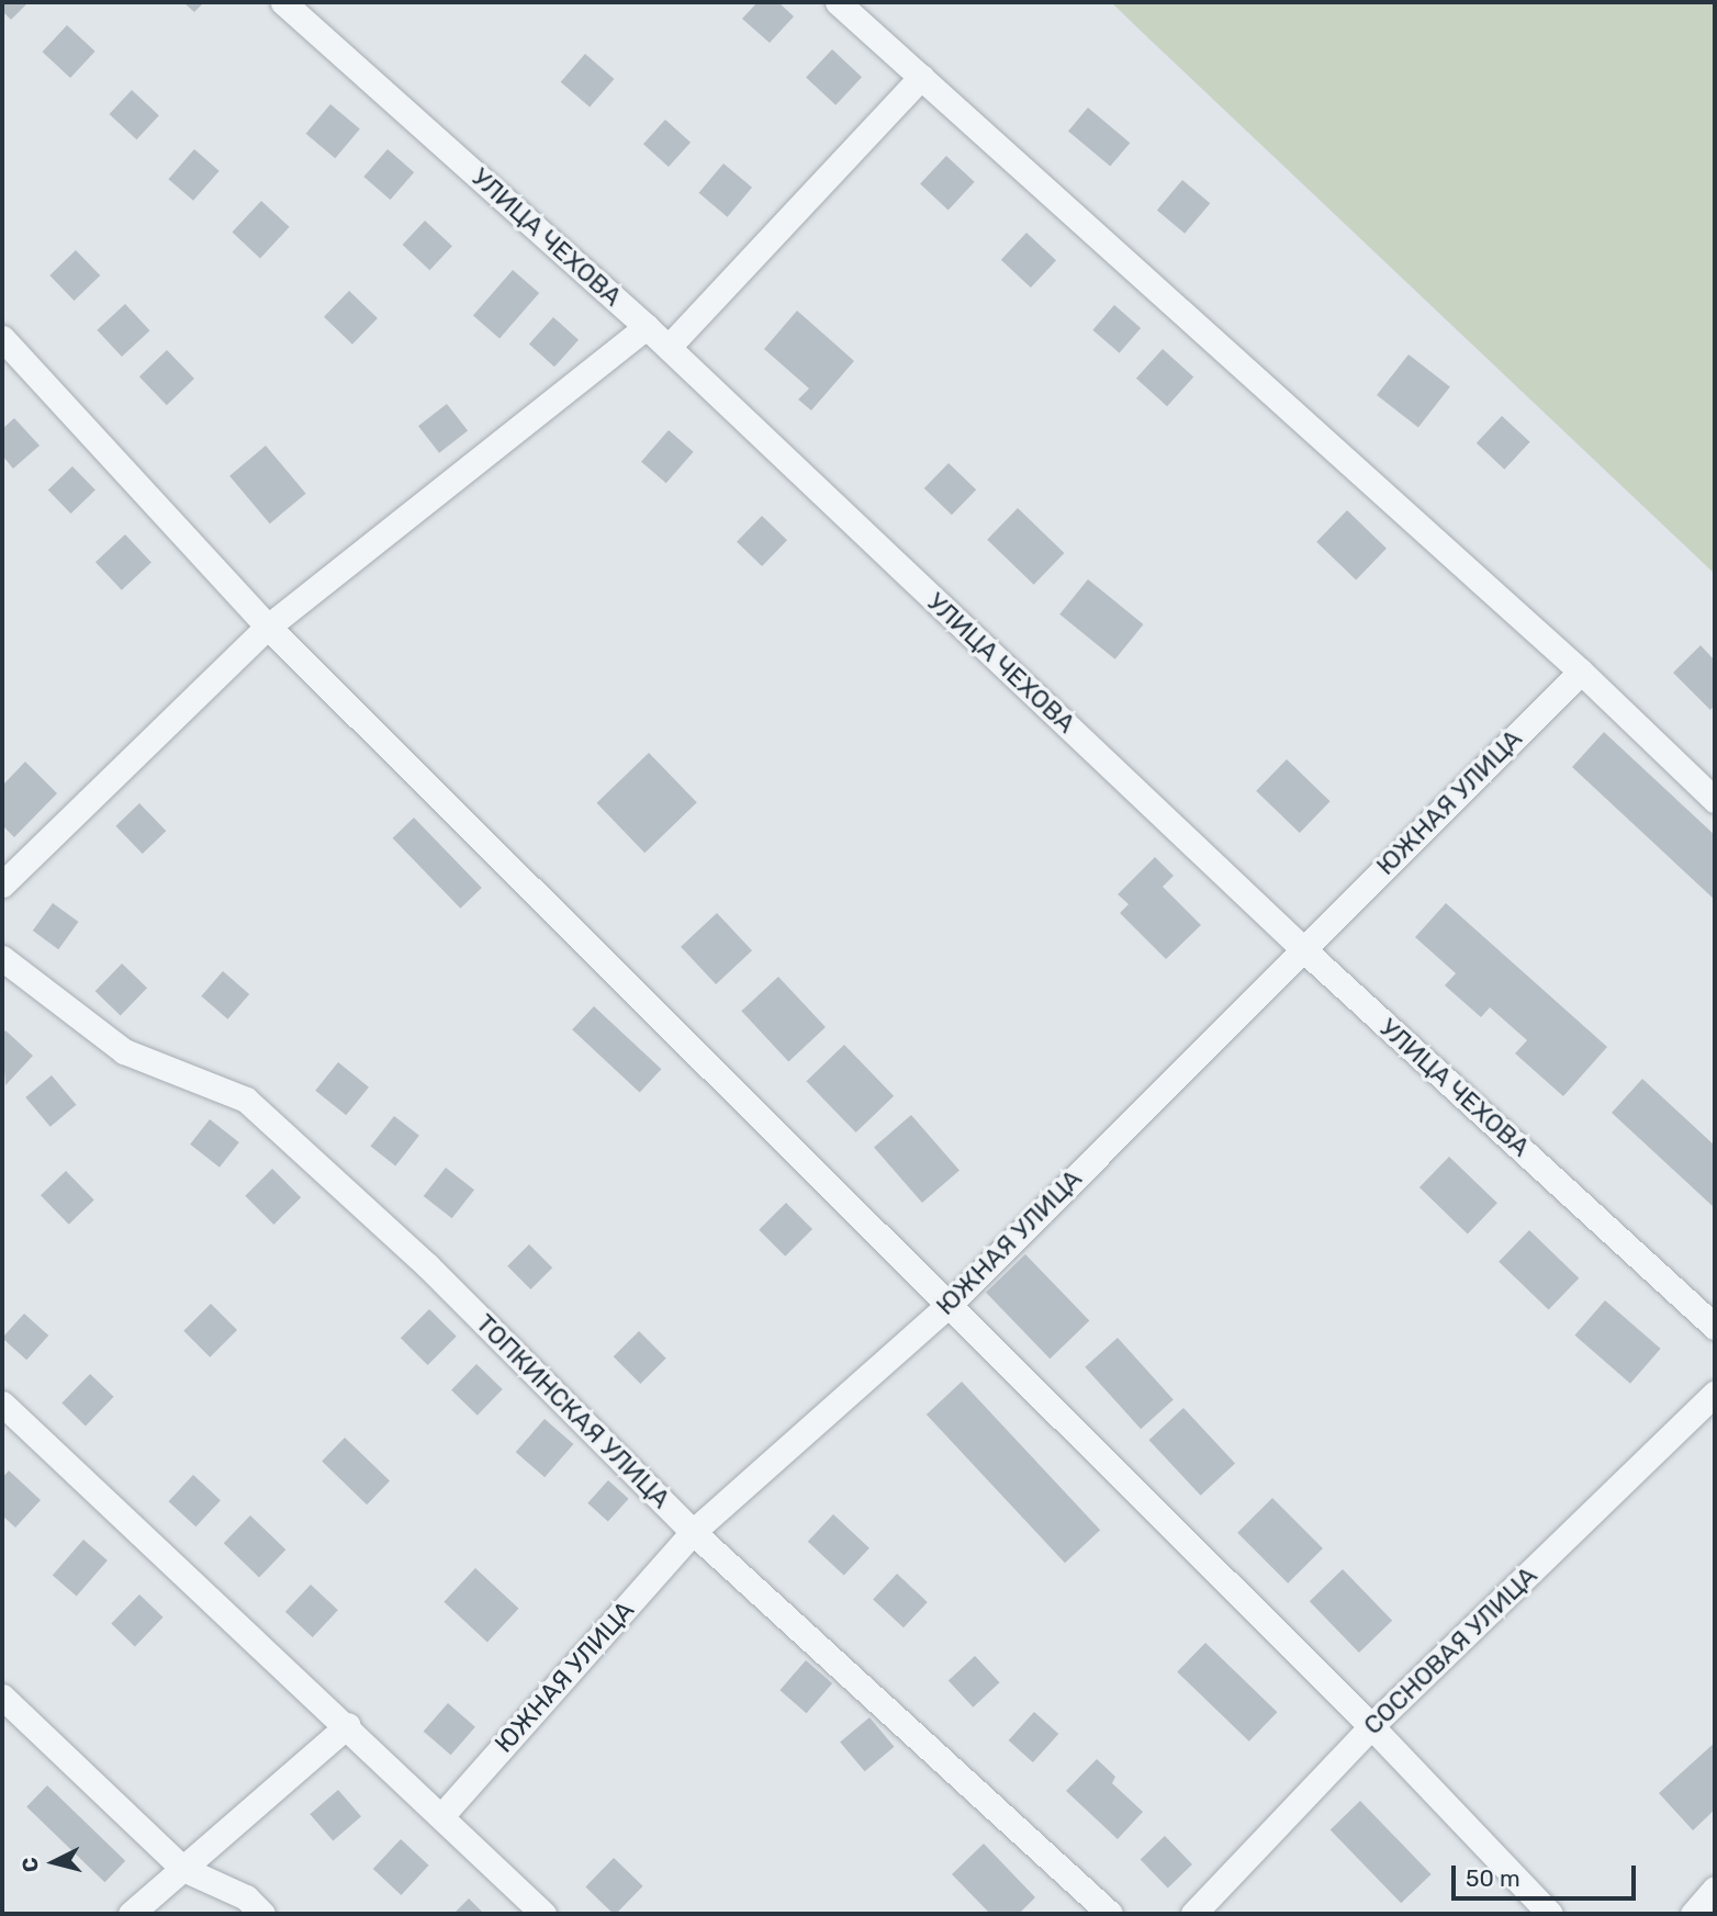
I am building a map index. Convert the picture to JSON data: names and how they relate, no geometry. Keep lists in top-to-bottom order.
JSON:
{
  "streets": {
    "street": [
      "УЛИЦА ЧЕХОВА",
      "ЮЖНАЯ УЛИЦА",
      "ТОПКИНСКАЯ УЛИЦА",
      "СОСНОВАЯ УЛИЦА"
    ]
  },
  "crossings": [
    ["УЛИЦА ЧЕХОВА", "ЮЖНАЯ УЛИЦА"],
    ["ЮЖНАЯ УЛИЦА", "ТОПКИНСКАЯ УЛИЦА"]
  ],
  "scale_bar": "50 m",
  "north": "left"
}
